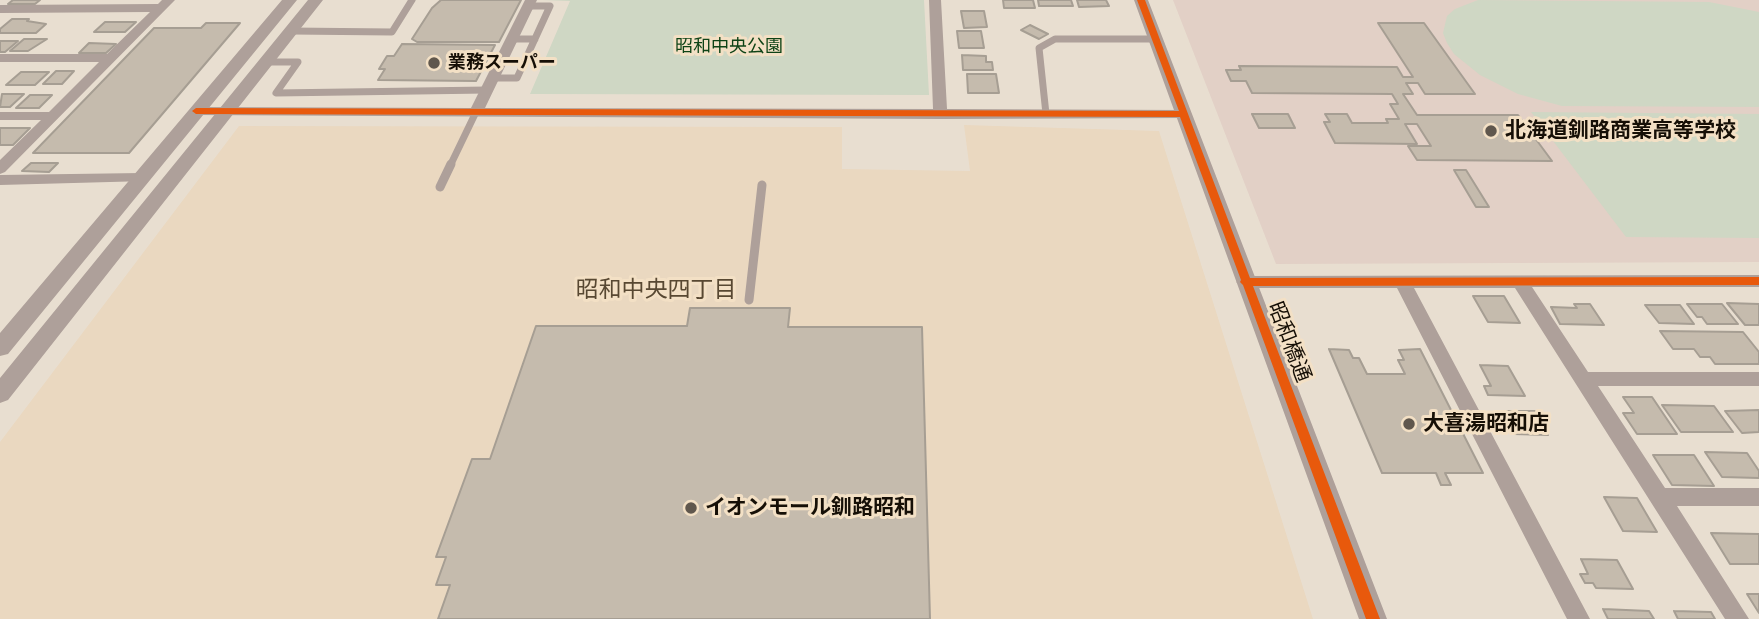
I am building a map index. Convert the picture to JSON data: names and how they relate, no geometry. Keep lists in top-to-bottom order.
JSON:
{
  "streets": {
    "street": ["昭和橋通"]
  },
  "districts": ["昭和中央四丁目"],
  "parks": ["昭和中央公園"],
  "places": [
    "業務スーパー",
    "北海道釧路商業高等学校",
    "大喜湯昭和店",
    "イオンモール釧路昭和"
  ]
}
